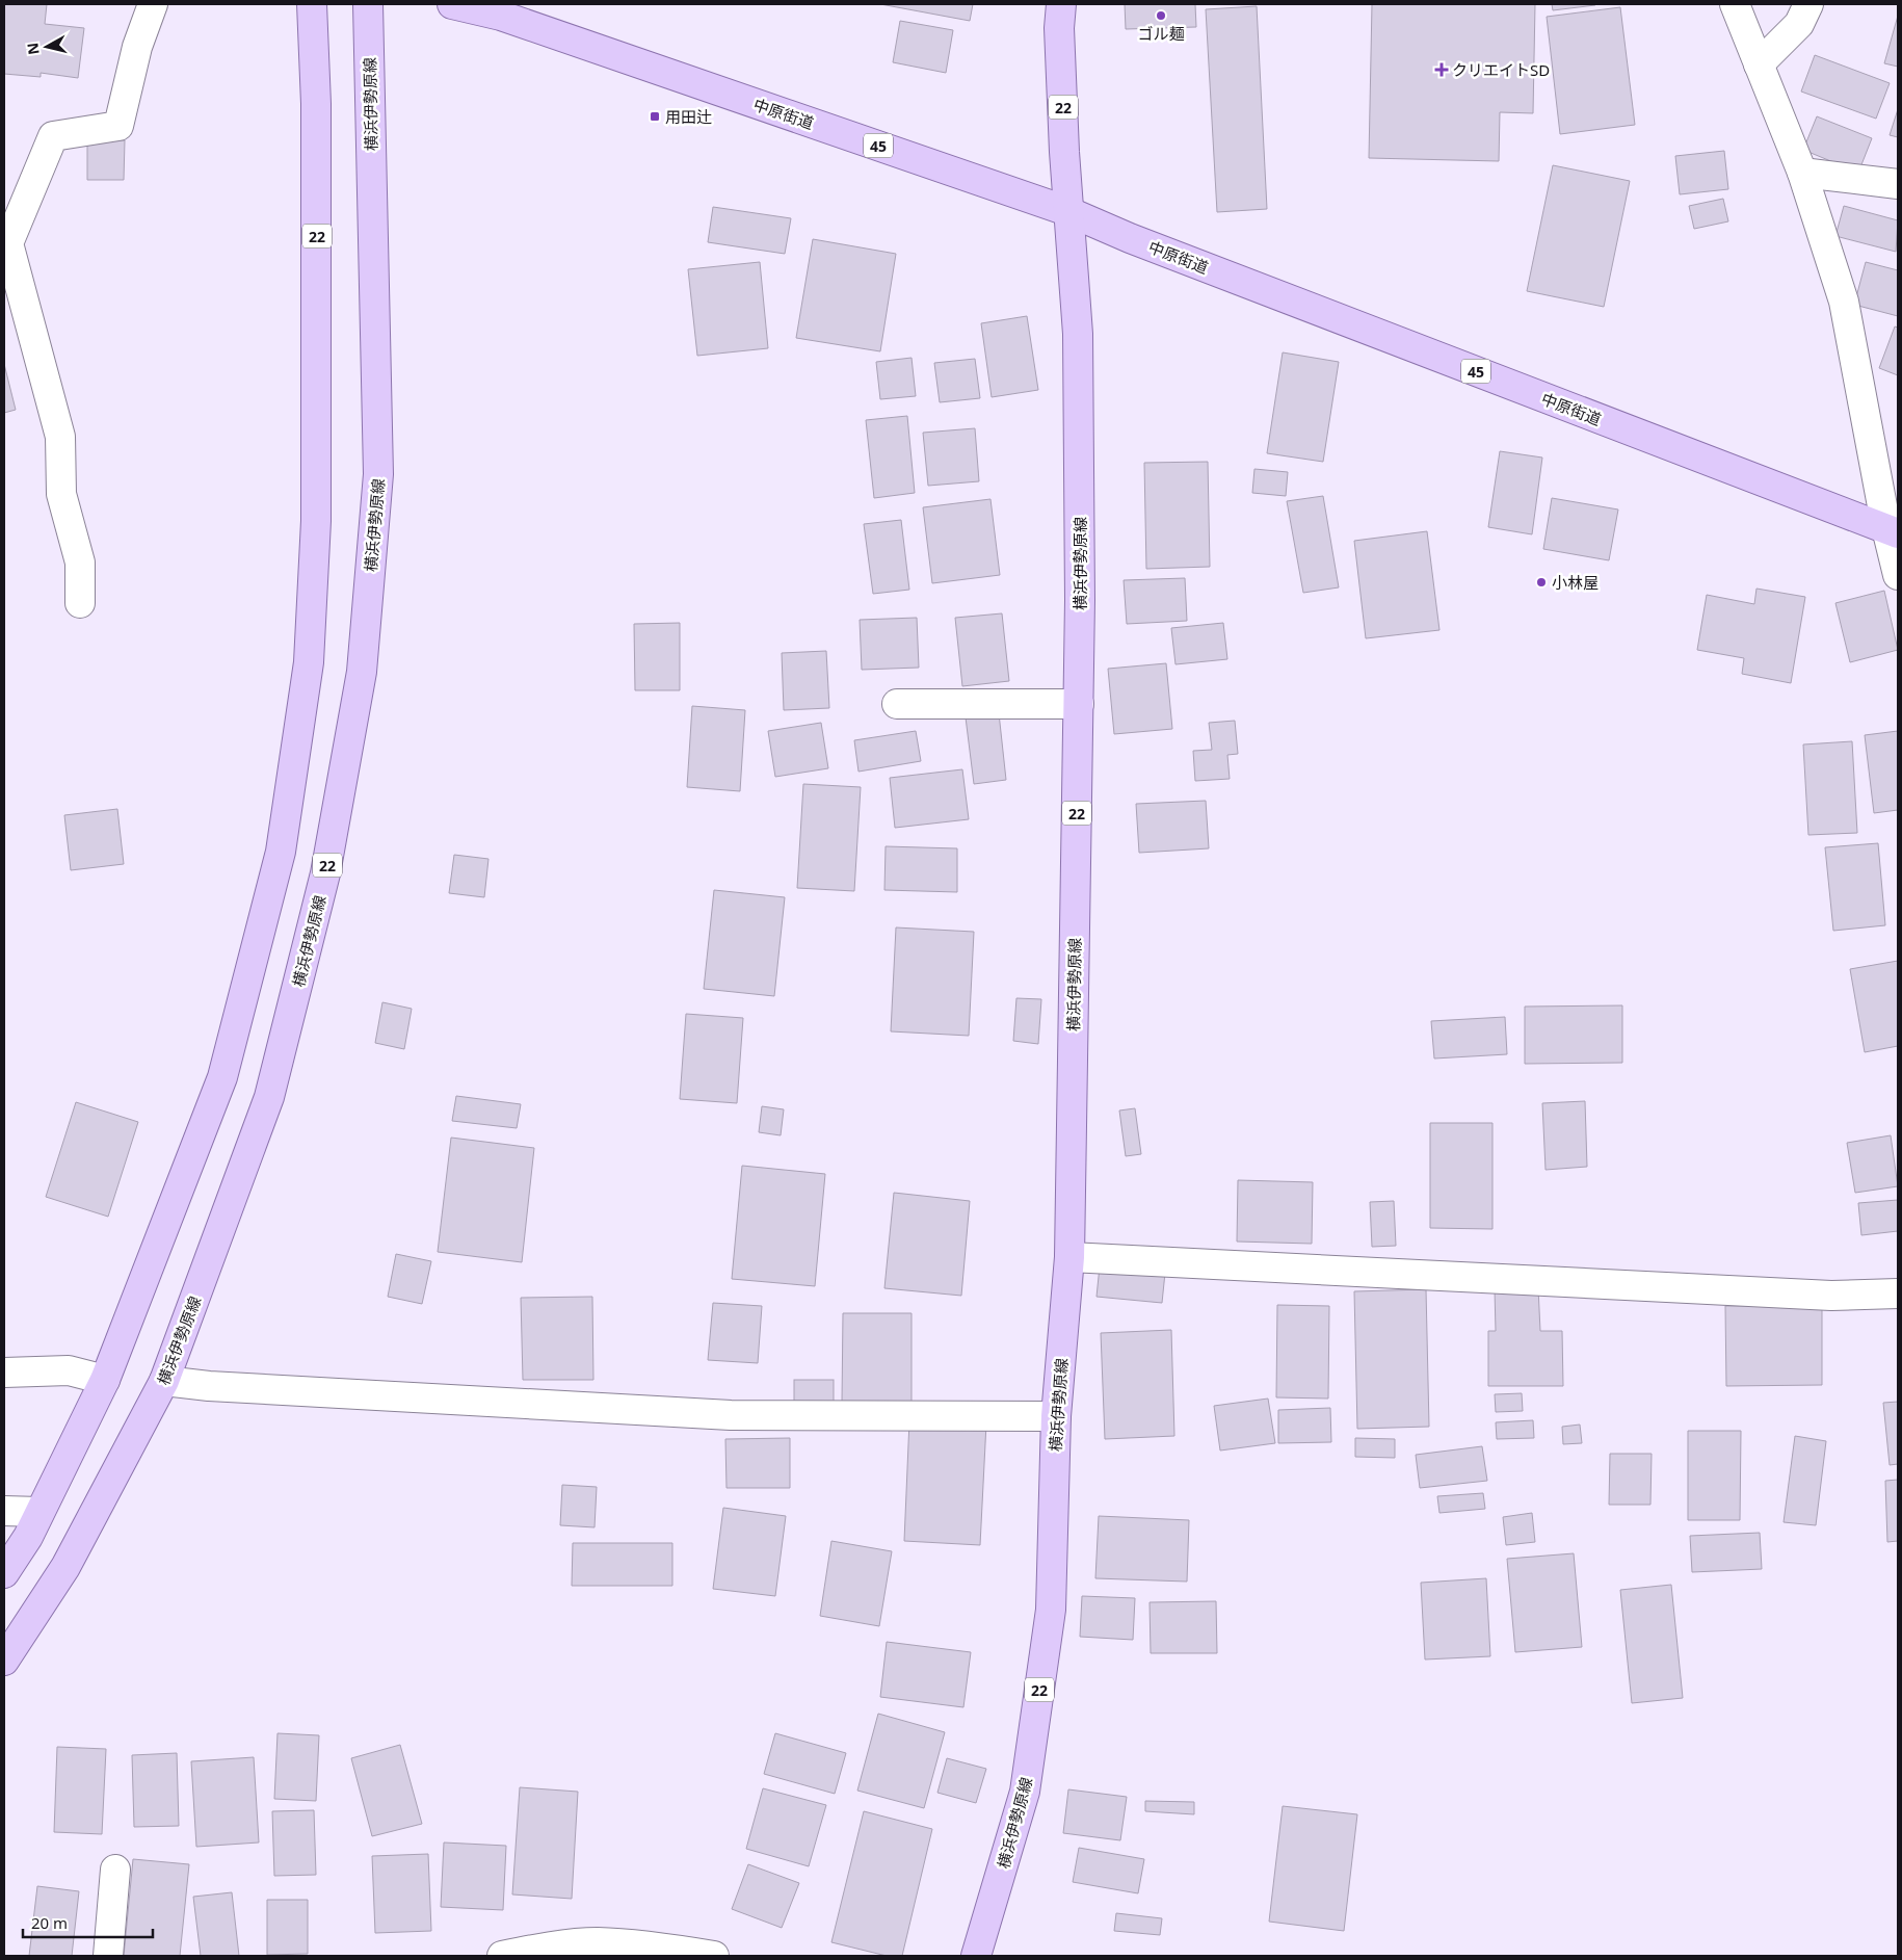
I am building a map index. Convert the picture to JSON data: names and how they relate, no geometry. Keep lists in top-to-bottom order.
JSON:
{
  "streets": {
    "main road": [
      "横浜伊勢原線",
      "22",
      "中原街道",
      "45"
    ]
  },
  "crossings": [
    ["横浜伊勢原線", "中原街道"]
  ],
  "places": {
    "other": ["ゴル麺", "小林屋"],
    "health": ["クリエイトSD"],
    "transit": ["用田辻"]
  },
  "scale_bar": "20 m",
  "north": "left"
}
